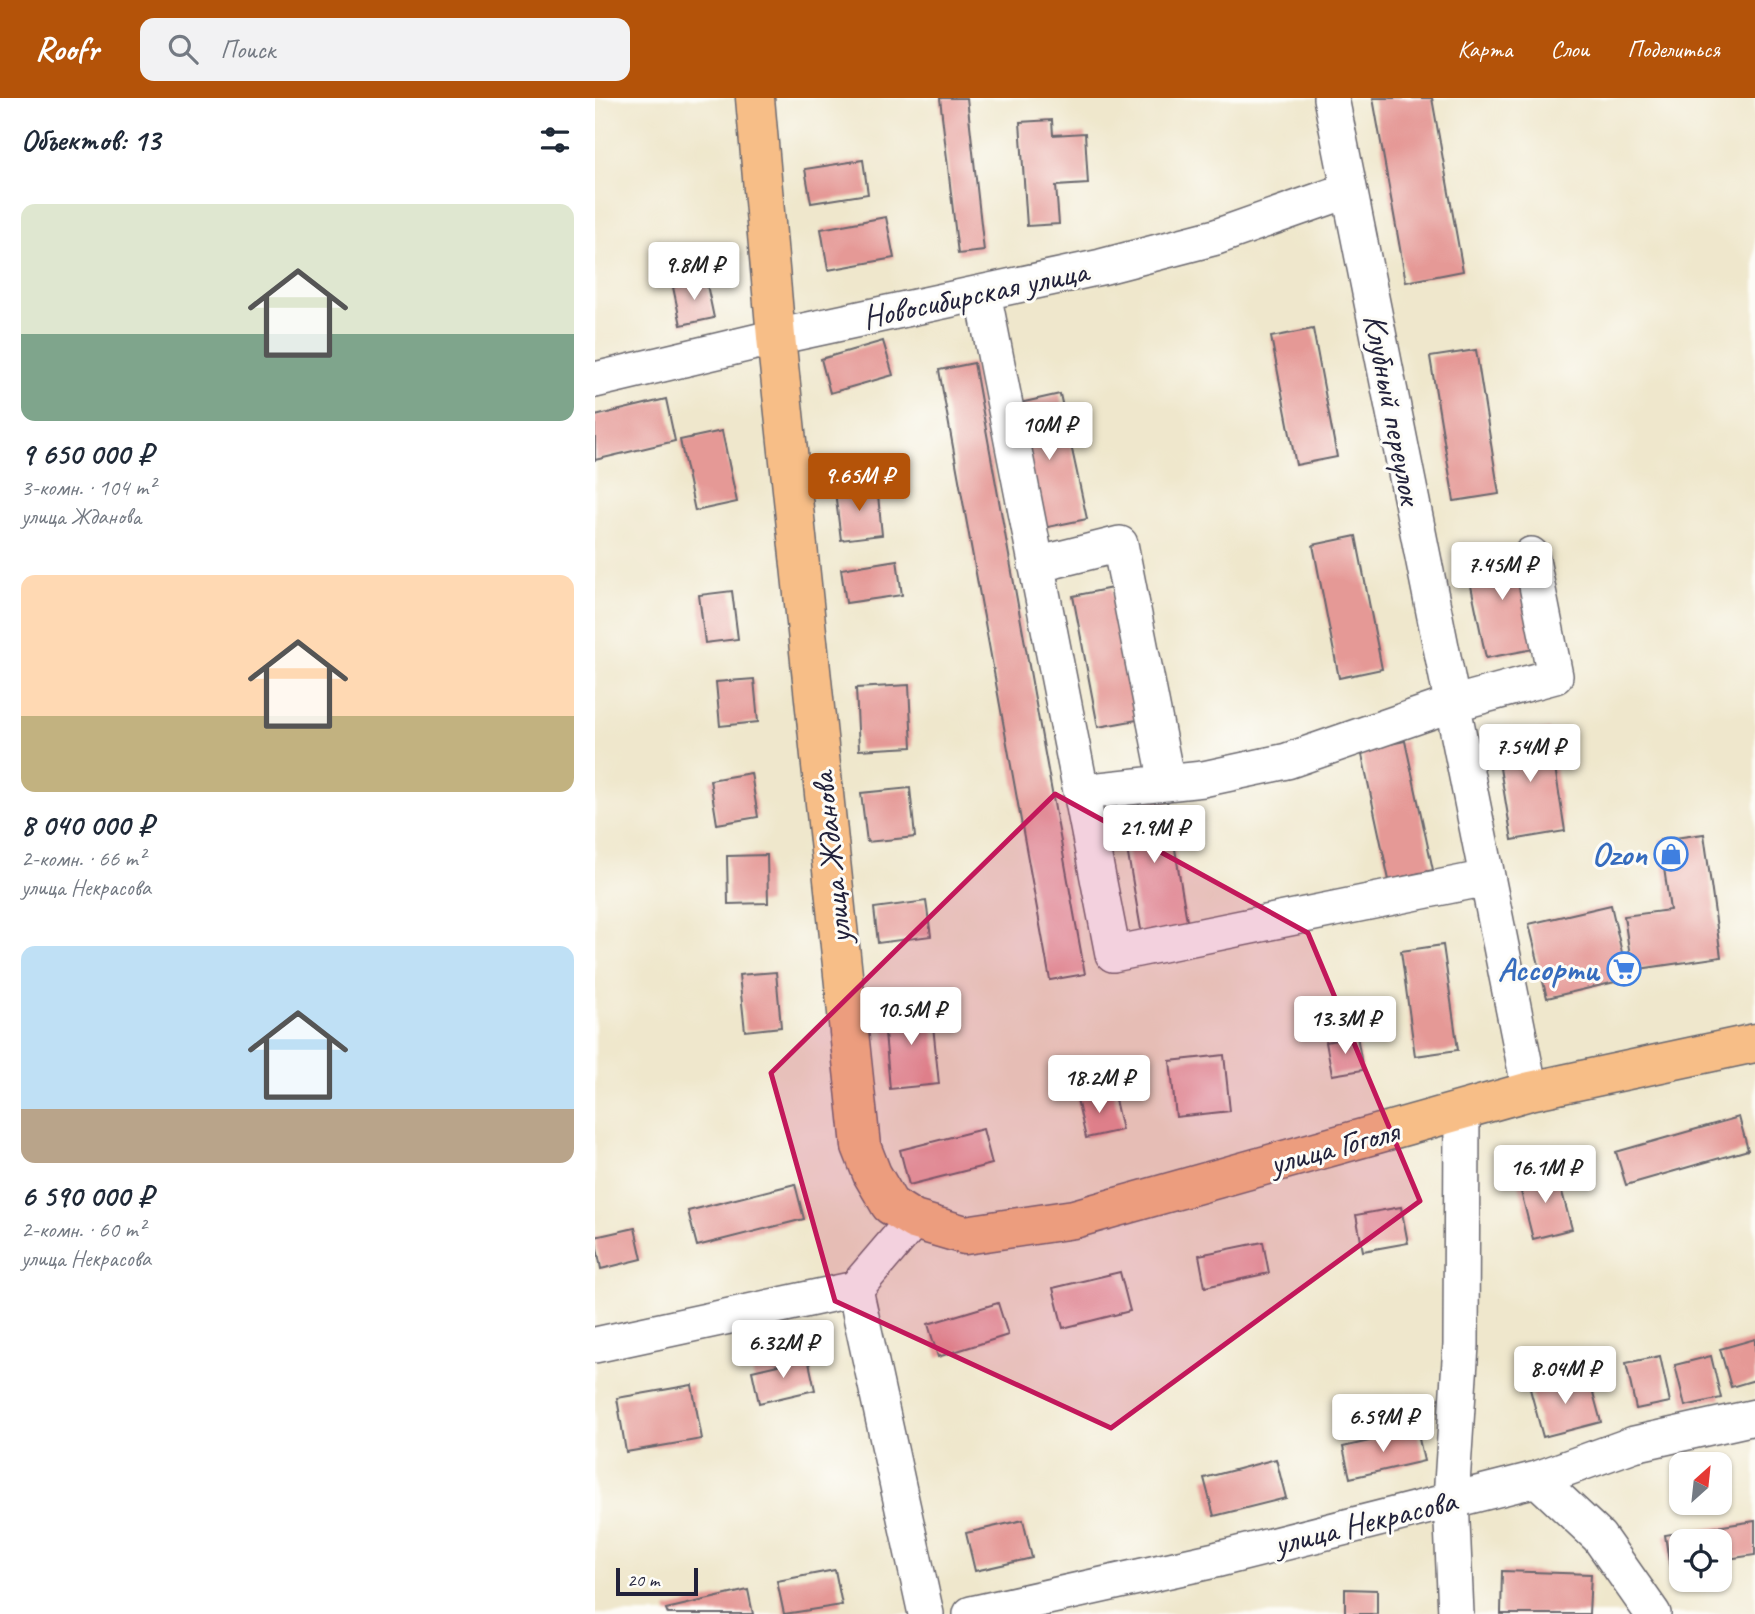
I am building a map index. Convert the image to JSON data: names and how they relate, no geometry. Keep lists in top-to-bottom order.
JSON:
{
  "streets": {
    "main road": ["улица Жданова", "улица Гоголя"],
    "street": ["Новосибирская улица", "Клубный переулок", "улица Некрасова"]
  },
  "crossings": [
    ["Новосибирская улица", "Клубный переулок"],
    ["Новосибирская улица", "улица Жданова"],
    ["Клубный переулок", "улица Гоголя"],
    ["улица Жданова", "улица Гоголя"]
  ],
  "places": {
    "shop": ["Ozon"],
    "supermarket": ["Ассорти"]
  },
  "scale_bar": "20 m",
  "north": "top right",
  "page": {
    "header": "Roofr",
    "search": "Поиск",
    "nav": ["Карта", "Слои", "Поделиться"],
    "heading": "Объектов: 13",
    "list": [
      {
        "name": "9 650 000 ₽",
        "note": "3-комн. · 104 m² · улица Жданова"
      },
      {
        "name": "8 040 000 ₽",
        "note": "2-комн. · 66 m² · улица Некрасова"
      },
      {
        "name": "6 590 000 ₽",
        "note": "2-комн. · 60 m² · улица Некрасова"
      }
    ],
    "price": [
      "9.8M ₽",
      "10M ₽",
      "9.65M ₽",
      "7.45M ₽",
      "7.54M ₽",
      "21.9M ₽",
      "10.5M ₽",
      "13.3M ₽",
      "18.2M ₽",
      "16.1M ₽",
      "6.32M ₽",
      "8.04M ₽",
      "6.59M ₽"
    ],
    "scale": "20 m"
  }
}
